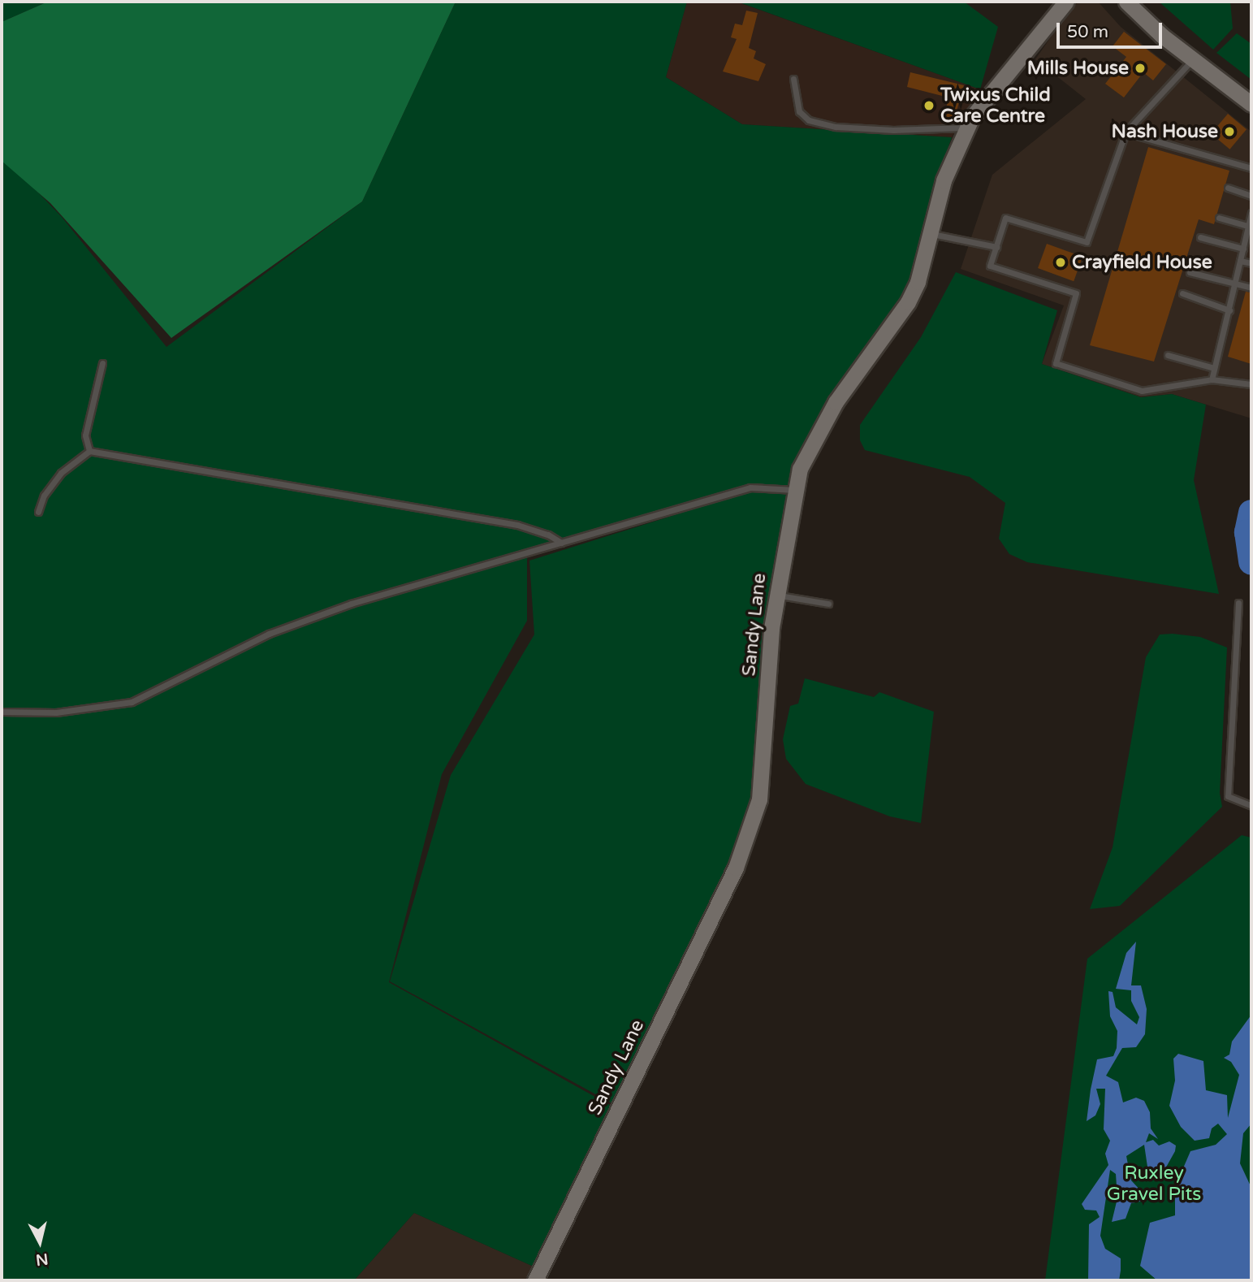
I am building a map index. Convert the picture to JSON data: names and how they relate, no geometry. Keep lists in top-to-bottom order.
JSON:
{
  "streets": {
    "street": ["Sandy Lane"]
  },
  "parks": ["Ruxley Gravel Pits"],
  "places": [
    "Mills House",
    "Twixus Child Care Centre",
    "Nash House",
    "Crayfield House"
  ],
  "scale_bar": "50 m",
  "north": "bottom"
}
